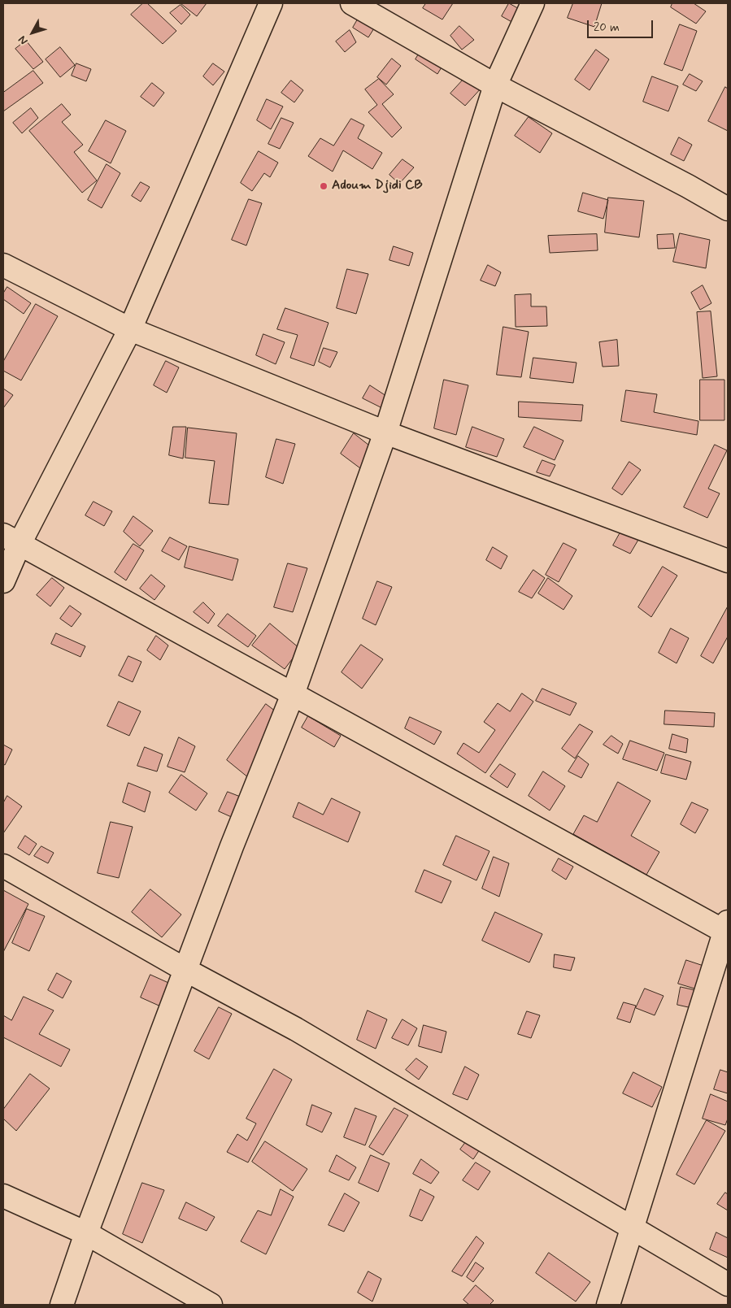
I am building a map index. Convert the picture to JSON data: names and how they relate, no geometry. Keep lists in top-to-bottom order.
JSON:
{
  "places": ["Adoum Djidi CB"],
  "scale_bar": "20 m",
  "north": "bottom left"
}
